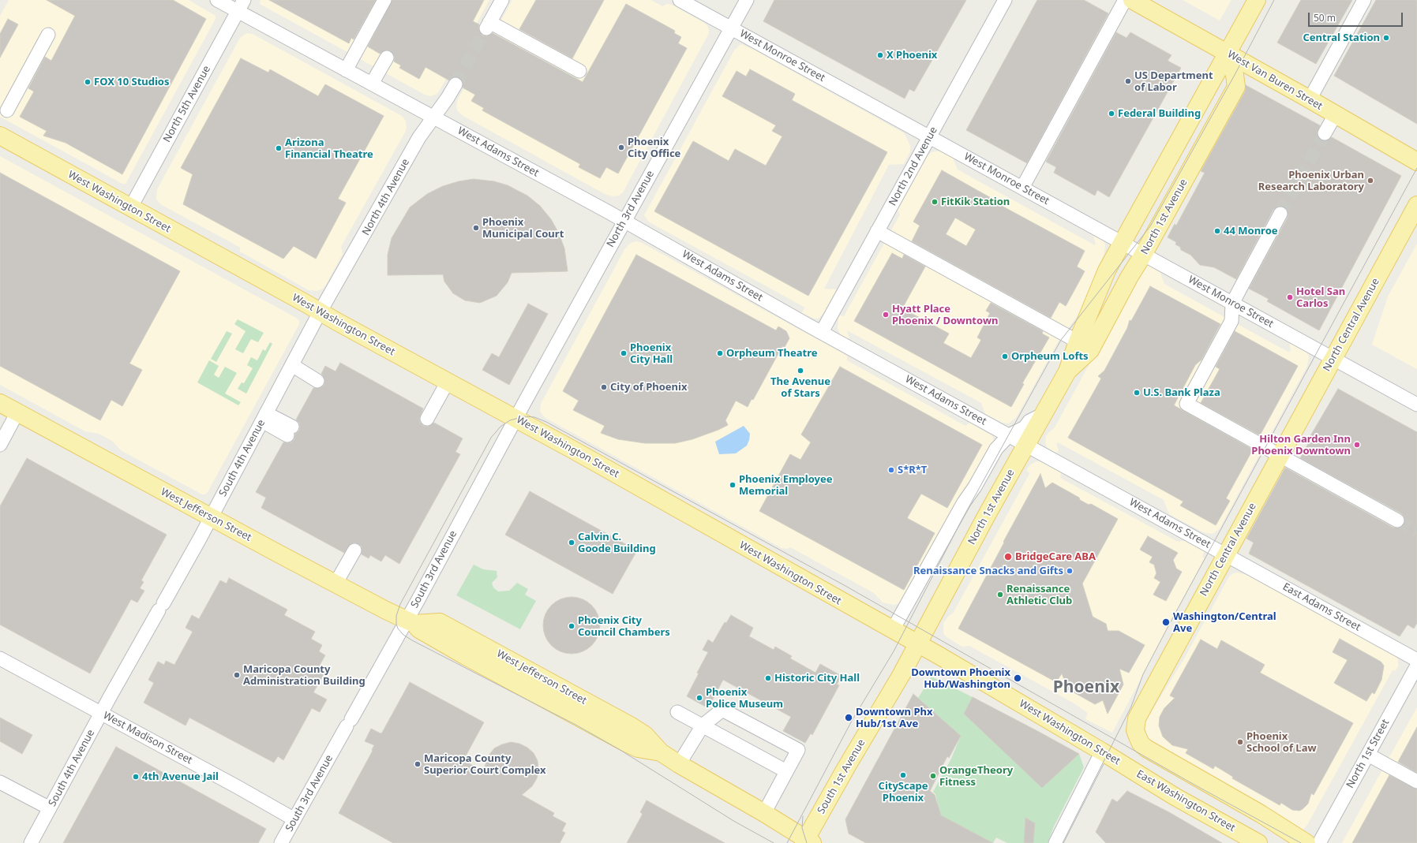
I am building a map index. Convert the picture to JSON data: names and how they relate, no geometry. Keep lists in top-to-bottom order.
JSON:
{
  "streets": {
    "main road": [
      "West Van Buren Street",
      "West Washington Street",
      "North 1st Avenue",
      "North Central Avenue",
      "West Jefferson Street",
      "South 1st Avenue",
      "East Washington Street"
    ],
    "street": [
      "West Monroe Street",
      "North 5th Avenue",
      "West Adams Street",
      "North 2nd Avenue",
      "North 4th Avenue",
      "North 3rd Avenue",
      "South 4th Avenue",
      "South 3rd Avenue",
      "East Adams Street",
      "West Madison Street",
      "North 1st Street"
    ]
  },
  "crossings": [
    ["West Monroe Street", "North 2nd Avenue"],
    ["West Monroe Street", "North 3rd Avenue"],
    ["West Monroe Street", "North 1st Avenue"],
    ["West Monroe Street", "North Central Avenue"],
    ["West Van Buren Street", "North 1st Avenue"],
    ["North 5th Avenue", "West Adams Street"],
    ["North 5th Avenue", "West Washington Street"],
    ["West Adams Street", "North 2nd Avenue"],
    ["West Adams Street", "North 4th Avenue"],
    ["West Adams Street", "North 3rd Avenue"],
    ["West Adams Street", "North 1st Avenue"],
    ["West Adams Street", "North Central Avenue"],
    ["West Adams Street", "East Adams Street"],
    ["North 4th Avenue", "West Washington Street"],
    ["North 4th Avenue", "South 4th Avenue"],
    ["West Washington Street", "North 3rd Avenue"],
    ["West Washington Street", "North 1st Avenue"],
    ["West Washington Street", "South 4th Avenue"],
    ["West Washington Street", "South 3rd Avenue"],
    ["West Washington Street", "South 1st Avenue"],
    ["West Washington Street", "East Washington Street"],
    ["North 3rd Avenue", "South 3rd Avenue"],
    ["North 1st Avenue", "South 1st Avenue"],
    ["North Central Avenue", "East Adams Street"],
    ["South 4th Avenue", "West Jefferson Street"],
    ["South 4th Avenue", "West Madison Street"],
    ["West Jefferson Street", "South 3rd Avenue"],
    ["West Jefferson Street", "South 1st Avenue"],
    ["South 3rd Avenue", "West Madison Street"]
  ],
  "districts": ["Phoenix"],
  "places": [
    "Central Station",
    "X Phoenix",
    "US Department of Labor",
    "FOX 10 Studios",
    "Federal Building",
    "Phoenix City Office",
    "Arizona Financial Theatre",
    "Phoenix Urban Research Laboratory",
    "FitKik Station",
    "Phoenix Municipal Court",
    "44 Monroe",
    "Hotel San Carlos",
    "Hyatt Place Phoenix / Downtown",
    "Phoenix City Hall",
    "Orpheum Theatre",
    "Orpheum Lofts",
    "The Avenue of Stars",
    "City of Phoenix",
    "U.S. Bank Plaza",
    "Hilton Garden Inn Phoenix Downtown",
    "S*R*T",
    "Phoenix Employee Memorial",
    "Calvin C. Goode Building",
    "BridgeCare ABA",
    "Renaissance Snacks and Gifts",
    "Renaissance Athletic Club",
    "Washington/Central Ave",
    "Phoenix City Council Chambers",
    "Maricopa County Administration Building",
    "Historic City Hall",
    "Downtown Phoenix Hub/Washington",
    "Phoenix Police Museum",
    "Downtown Phx Hub/1st Ave",
    "Phoenix School of Law",
    "Maricopa County Superior Court Complex",
    "CityScape Phoenix",
    "OrangeTheory Fitness",
    "4th Avenue Jail"
  ],
  "scale_bar": "50 m"
}
